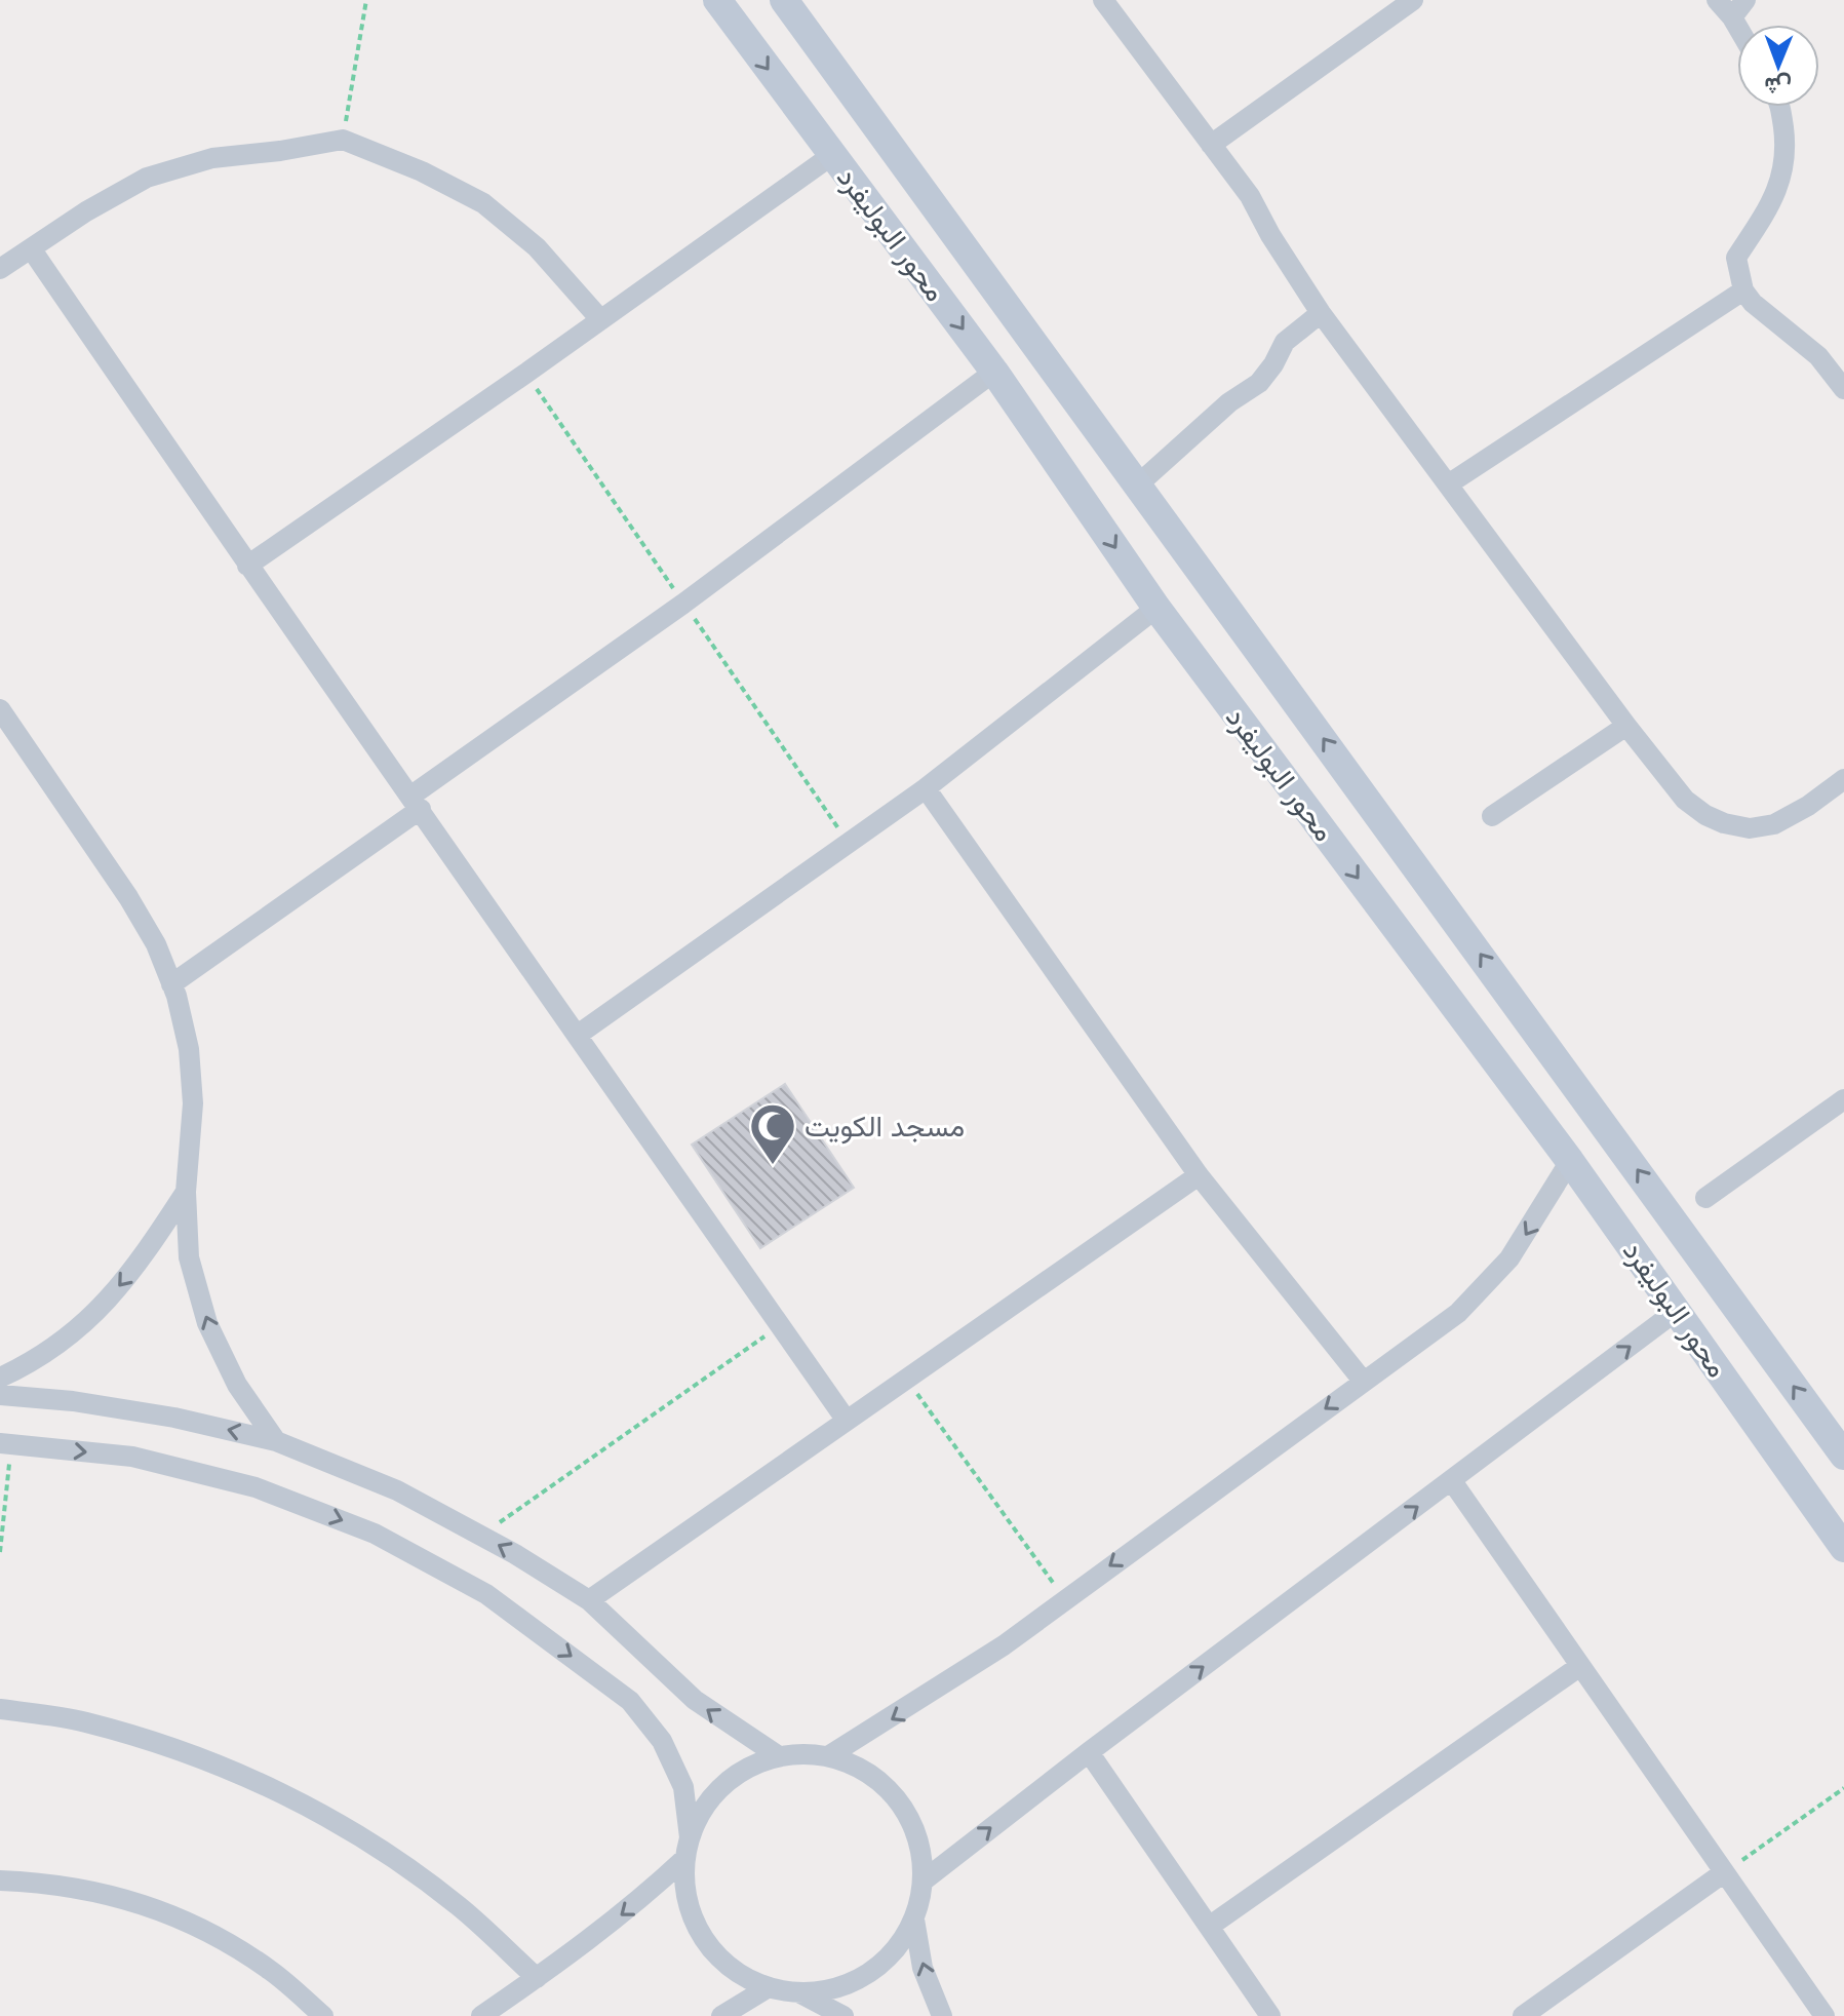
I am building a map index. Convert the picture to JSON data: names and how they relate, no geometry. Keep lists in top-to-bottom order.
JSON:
{
  "streets": {
    "street": ["محور البوليفرد"]
  },
  "places": {
    "mosque": ["مسجد الكويت"]
  },
  "north": "bottom"
}
